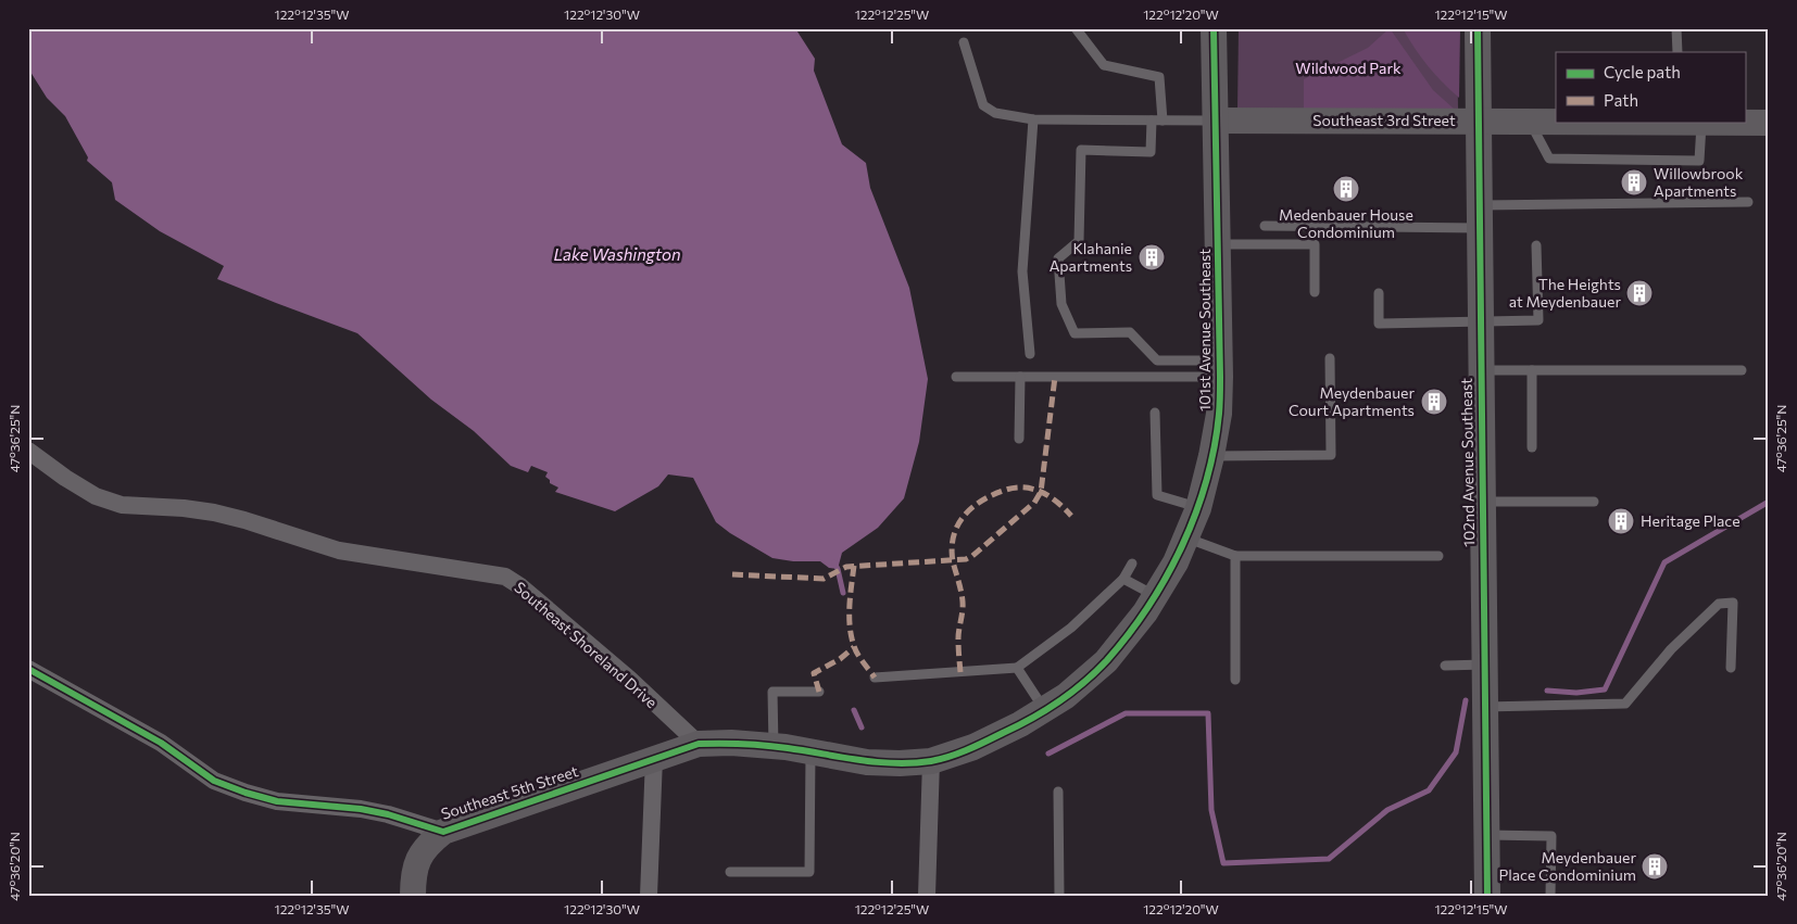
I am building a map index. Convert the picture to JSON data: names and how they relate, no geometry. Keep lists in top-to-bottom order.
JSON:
{
  "streets": {
    "street": [
      "Southeast 3rd Street",
      "101st Avenue Southeast",
      "102nd Avenue Southeast",
      "Southeast Shoreland Drive",
      "Southeast 5th Street"
    ]
  },
  "crossings": [
    ["Southeast 3rd Street", "101st Avenue Southeast"],
    ["Southeast 3rd Street", "102nd Avenue Southeast"],
    ["101st Avenue Southeast", "Southeast 5th Street"],
    ["Southeast Shoreland Drive", "Southeast 5th Street"]
  ],
  "water": ["Lake Washington"],
  "parks": ["Wildwood Park"],
  "places": {
    "building": [
      "Willowbrook Apartments",
      "Medenbauer House Condominium",
      "Klahanie Apartments",
      "The Heights at Meydenbauer",
      "Meydenbauer Court Apartments",
      "Heritage Place",
      "Meydenbauer Place Condominium"
    ]
  },
  "legend": ["Cycle path", "Path"],
  "coordinates": [
    "122°12'35\"W",
    "122°12'30\"W",
    "122°12'25\"W",
    "122°12'20\"W",
    "122°12'15\"W",
    "47°36'25\"N",
    "47°36'20\"N"
  ]
}
